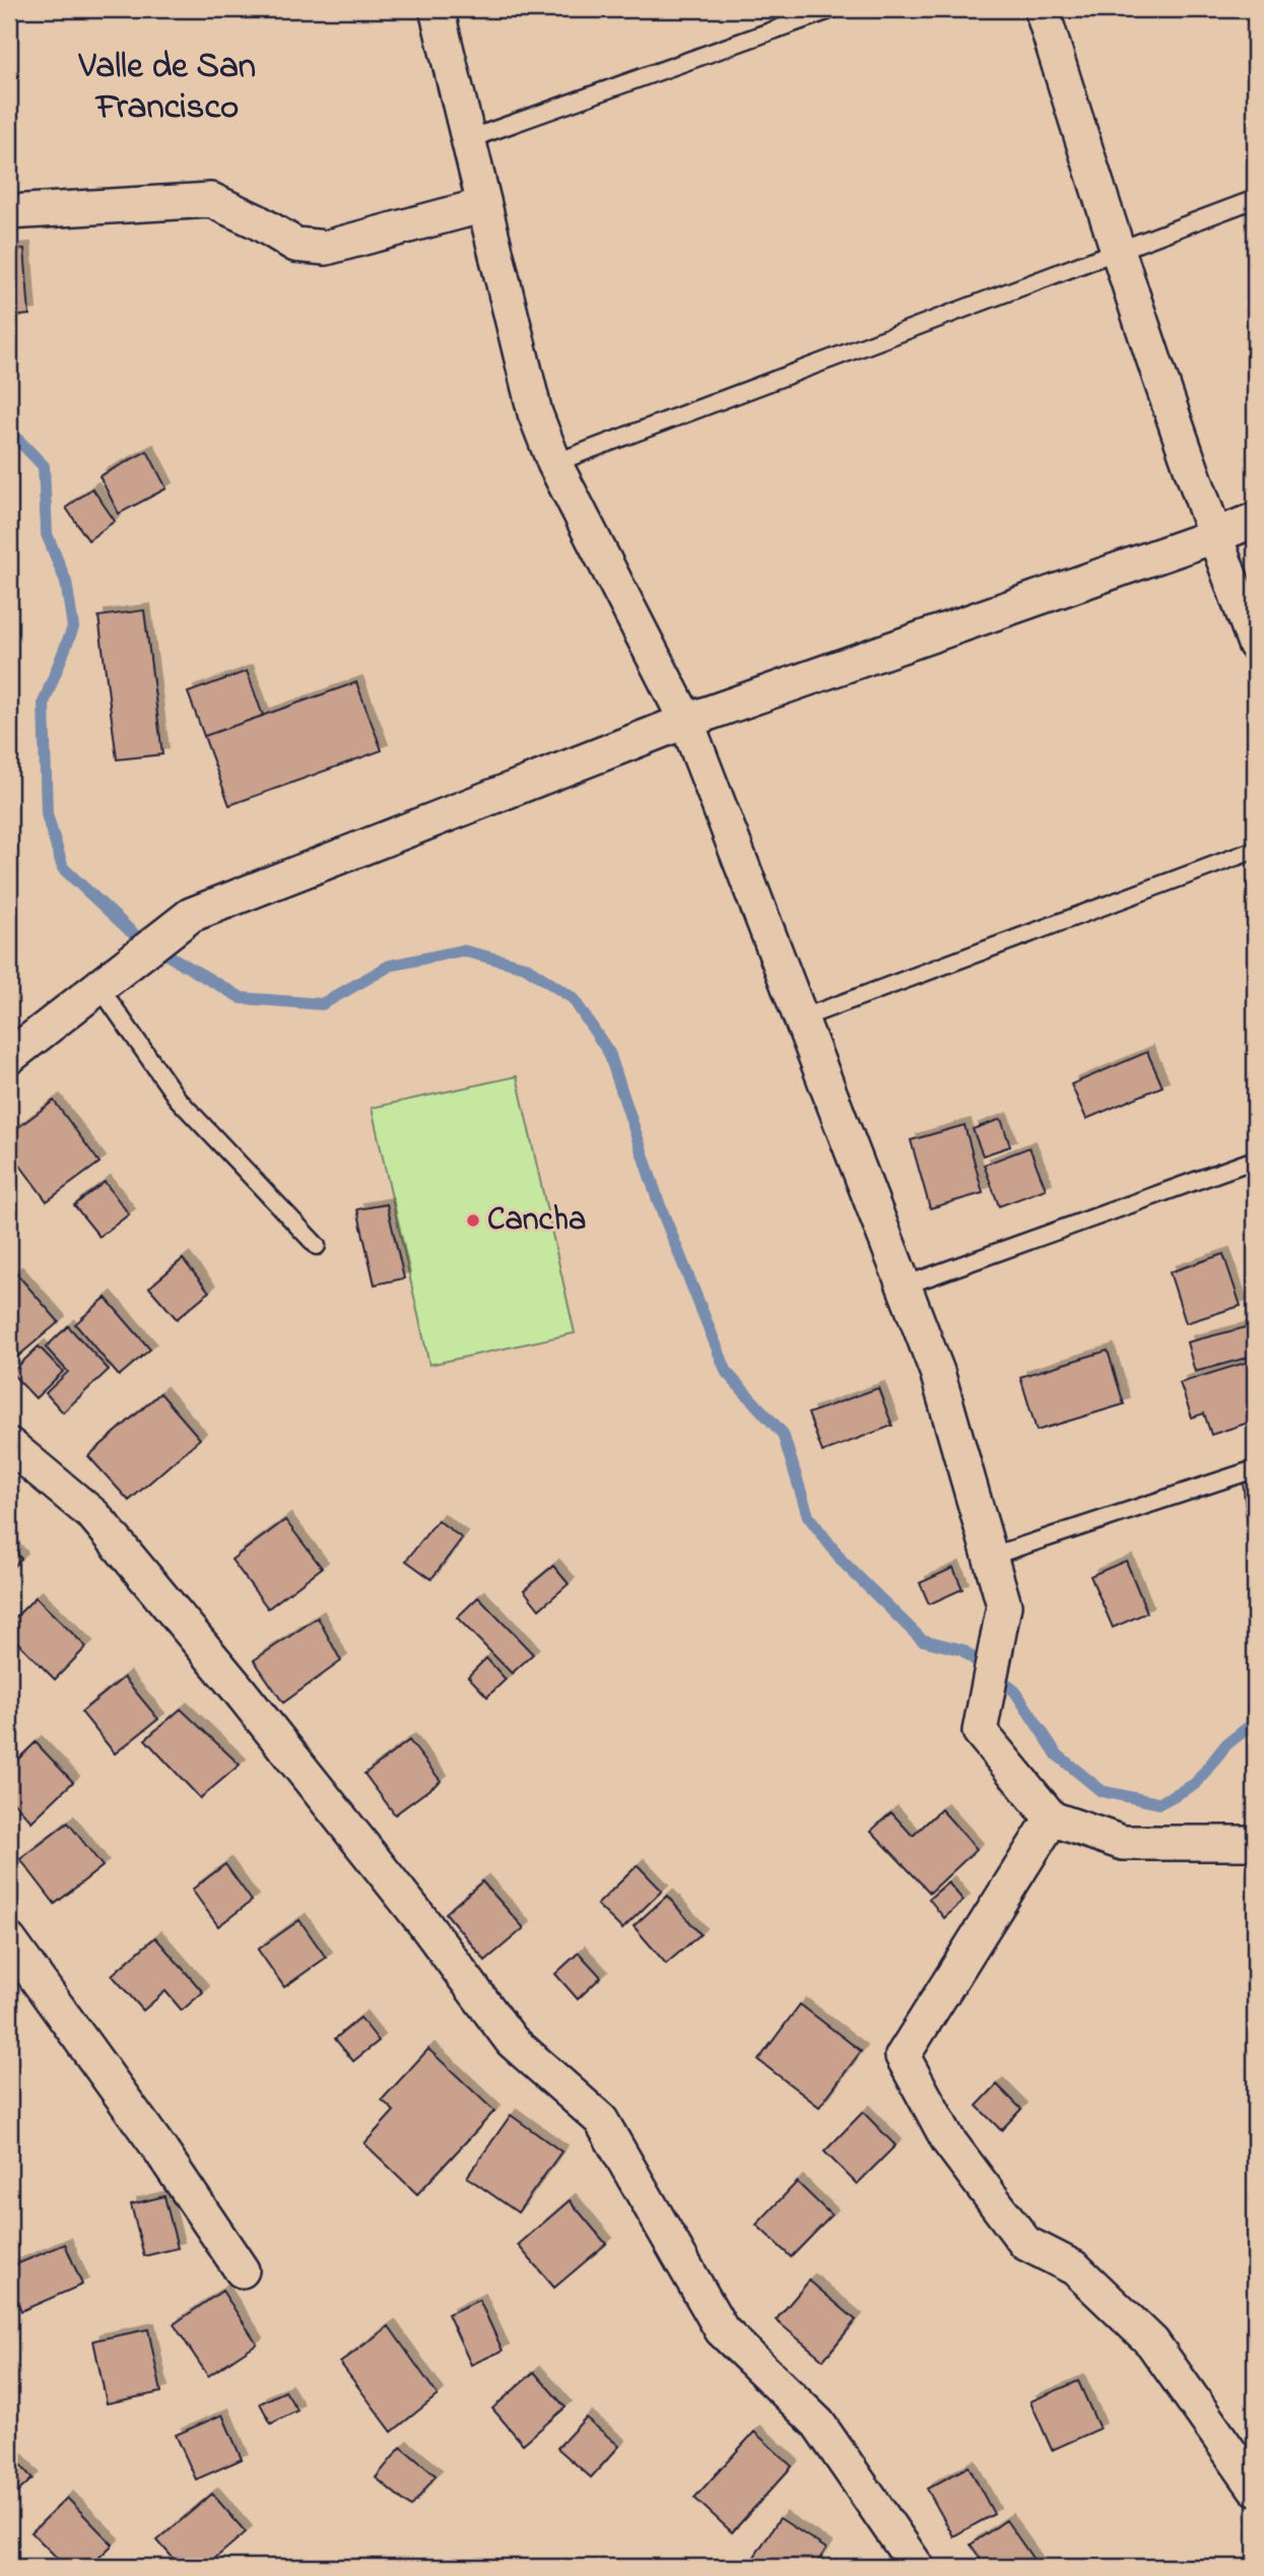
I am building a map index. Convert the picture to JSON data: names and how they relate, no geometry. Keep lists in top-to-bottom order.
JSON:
{
  "districts": ["Valle de San Francisco"],
  "places": ["Cancha"]
}
